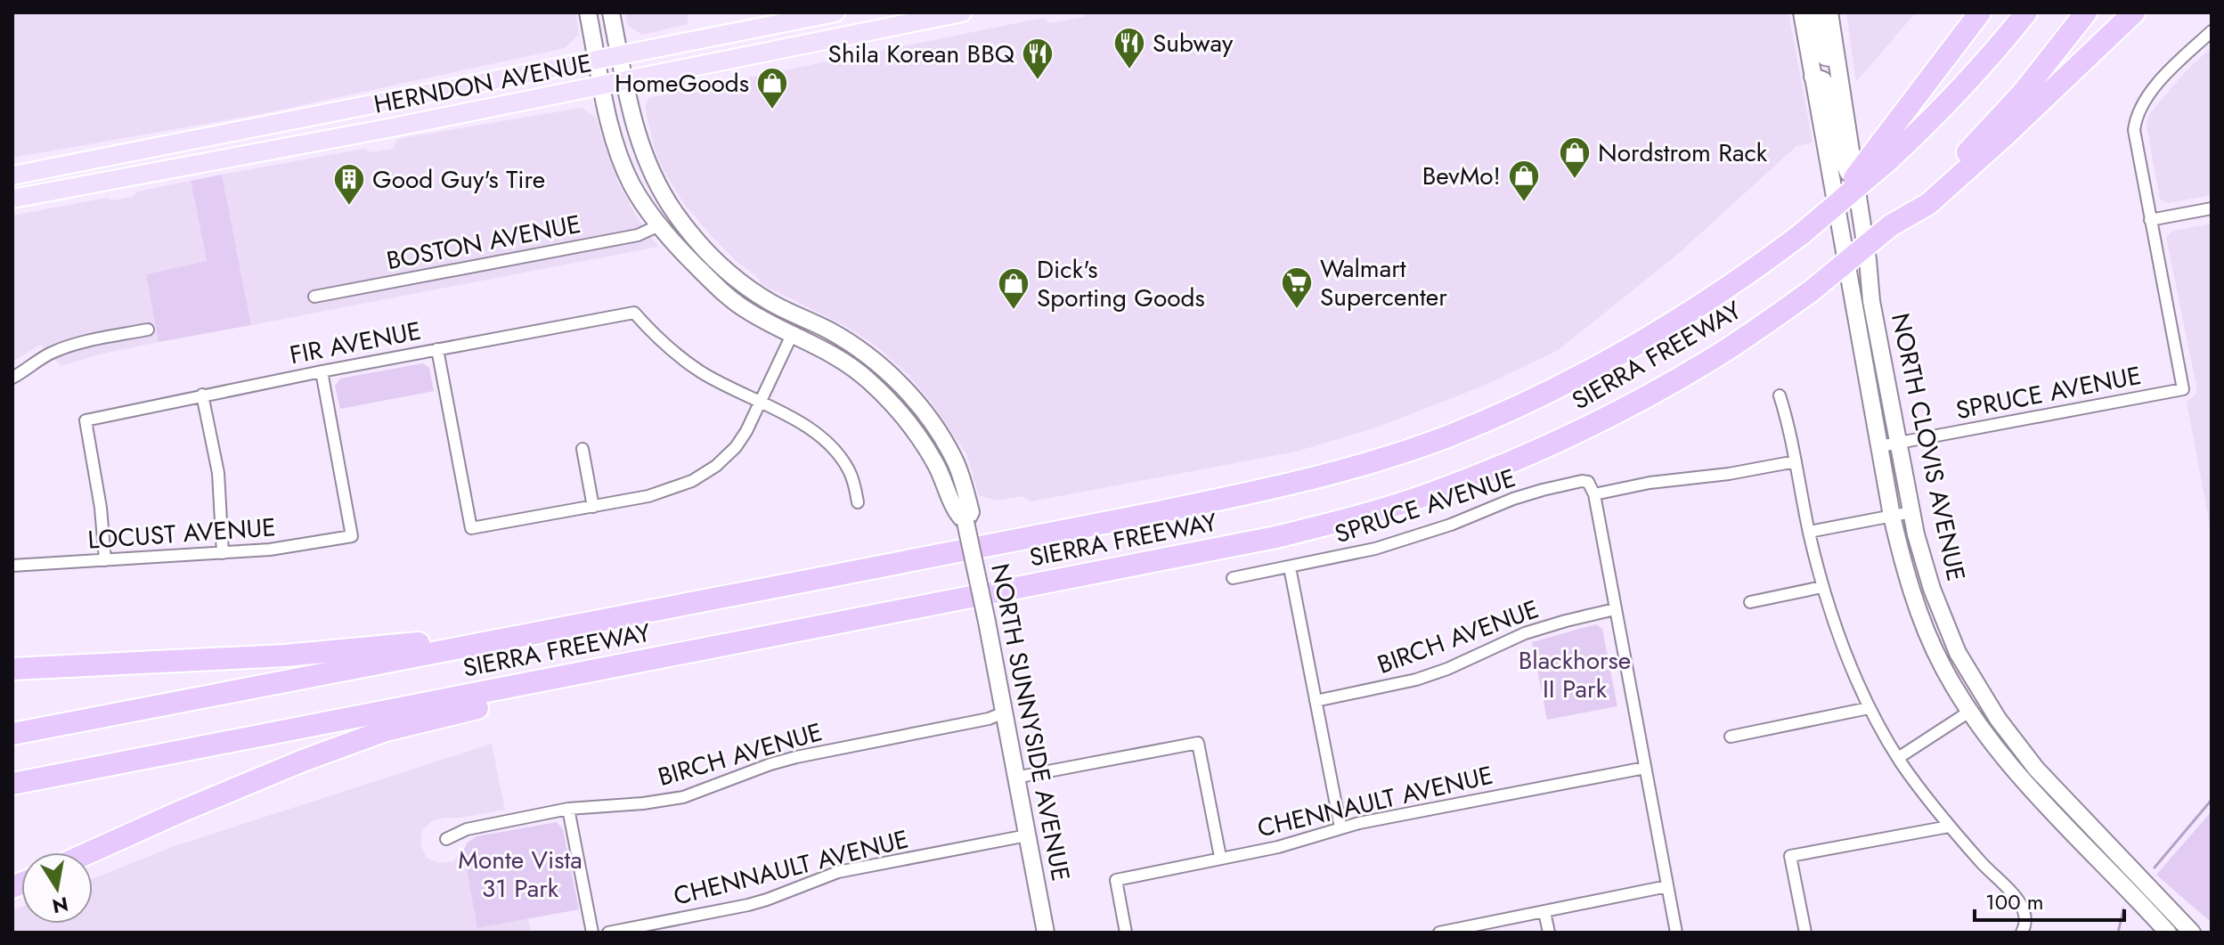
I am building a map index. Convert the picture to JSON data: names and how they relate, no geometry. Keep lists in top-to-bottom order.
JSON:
{
  "streets": {
    "highway": ["SIERRA FREEWAY"],
    "main road": ["HERNDON AVENUE", "NORTH CLOVIS AVENUE", "NORTH SUNNYSIDE AVENUE"],
    "street": [
      "BOSTON AVENUE",
      "FIR AVENUE",
      "SPRUCE AVENUE",
      "LOCUST AVENUE",
      "BIRCH AVENUE",
      "CHENNAULT AVENUE"
    ]
  },
  "crossings": [
    ["HERNDON AVENUE", "NORTH SUNNYSIDE AVENUE"],
    ["BOSTON AVENUE", "NORTH SUNNYSIDE AVENUE"],
    ["FIR AVENUE", "LOCUST AVENUE"],
    ["SPRUCE AVENUE", "NORTH CLOVIS AVENUE"],
    ["BIRCH AVENUE", "NORTH SUNNYSIDE AVENUE"],
    ["NORTH SUNNYSIDE AVENUE", "CHENNAULT AVENUE"]
  ],
  "parks": ["Blackhorse II Park", "Monte Vista 31 Park"],
  "places": {
    "restaurant": ["Subway", "Shila Korean BBQ"],
    "shop": [
      "HomeGoods",
      "Nordstrom Rack",
      "BevMo!",
      "Dick's Sporting Goods"
    ],
    "building": ["Good Guy's Tire"],
    "supermarket": ["Walmart Supercenter"]
  },
  "scale_bar": "100 m",
  "north": "bottom"
}
